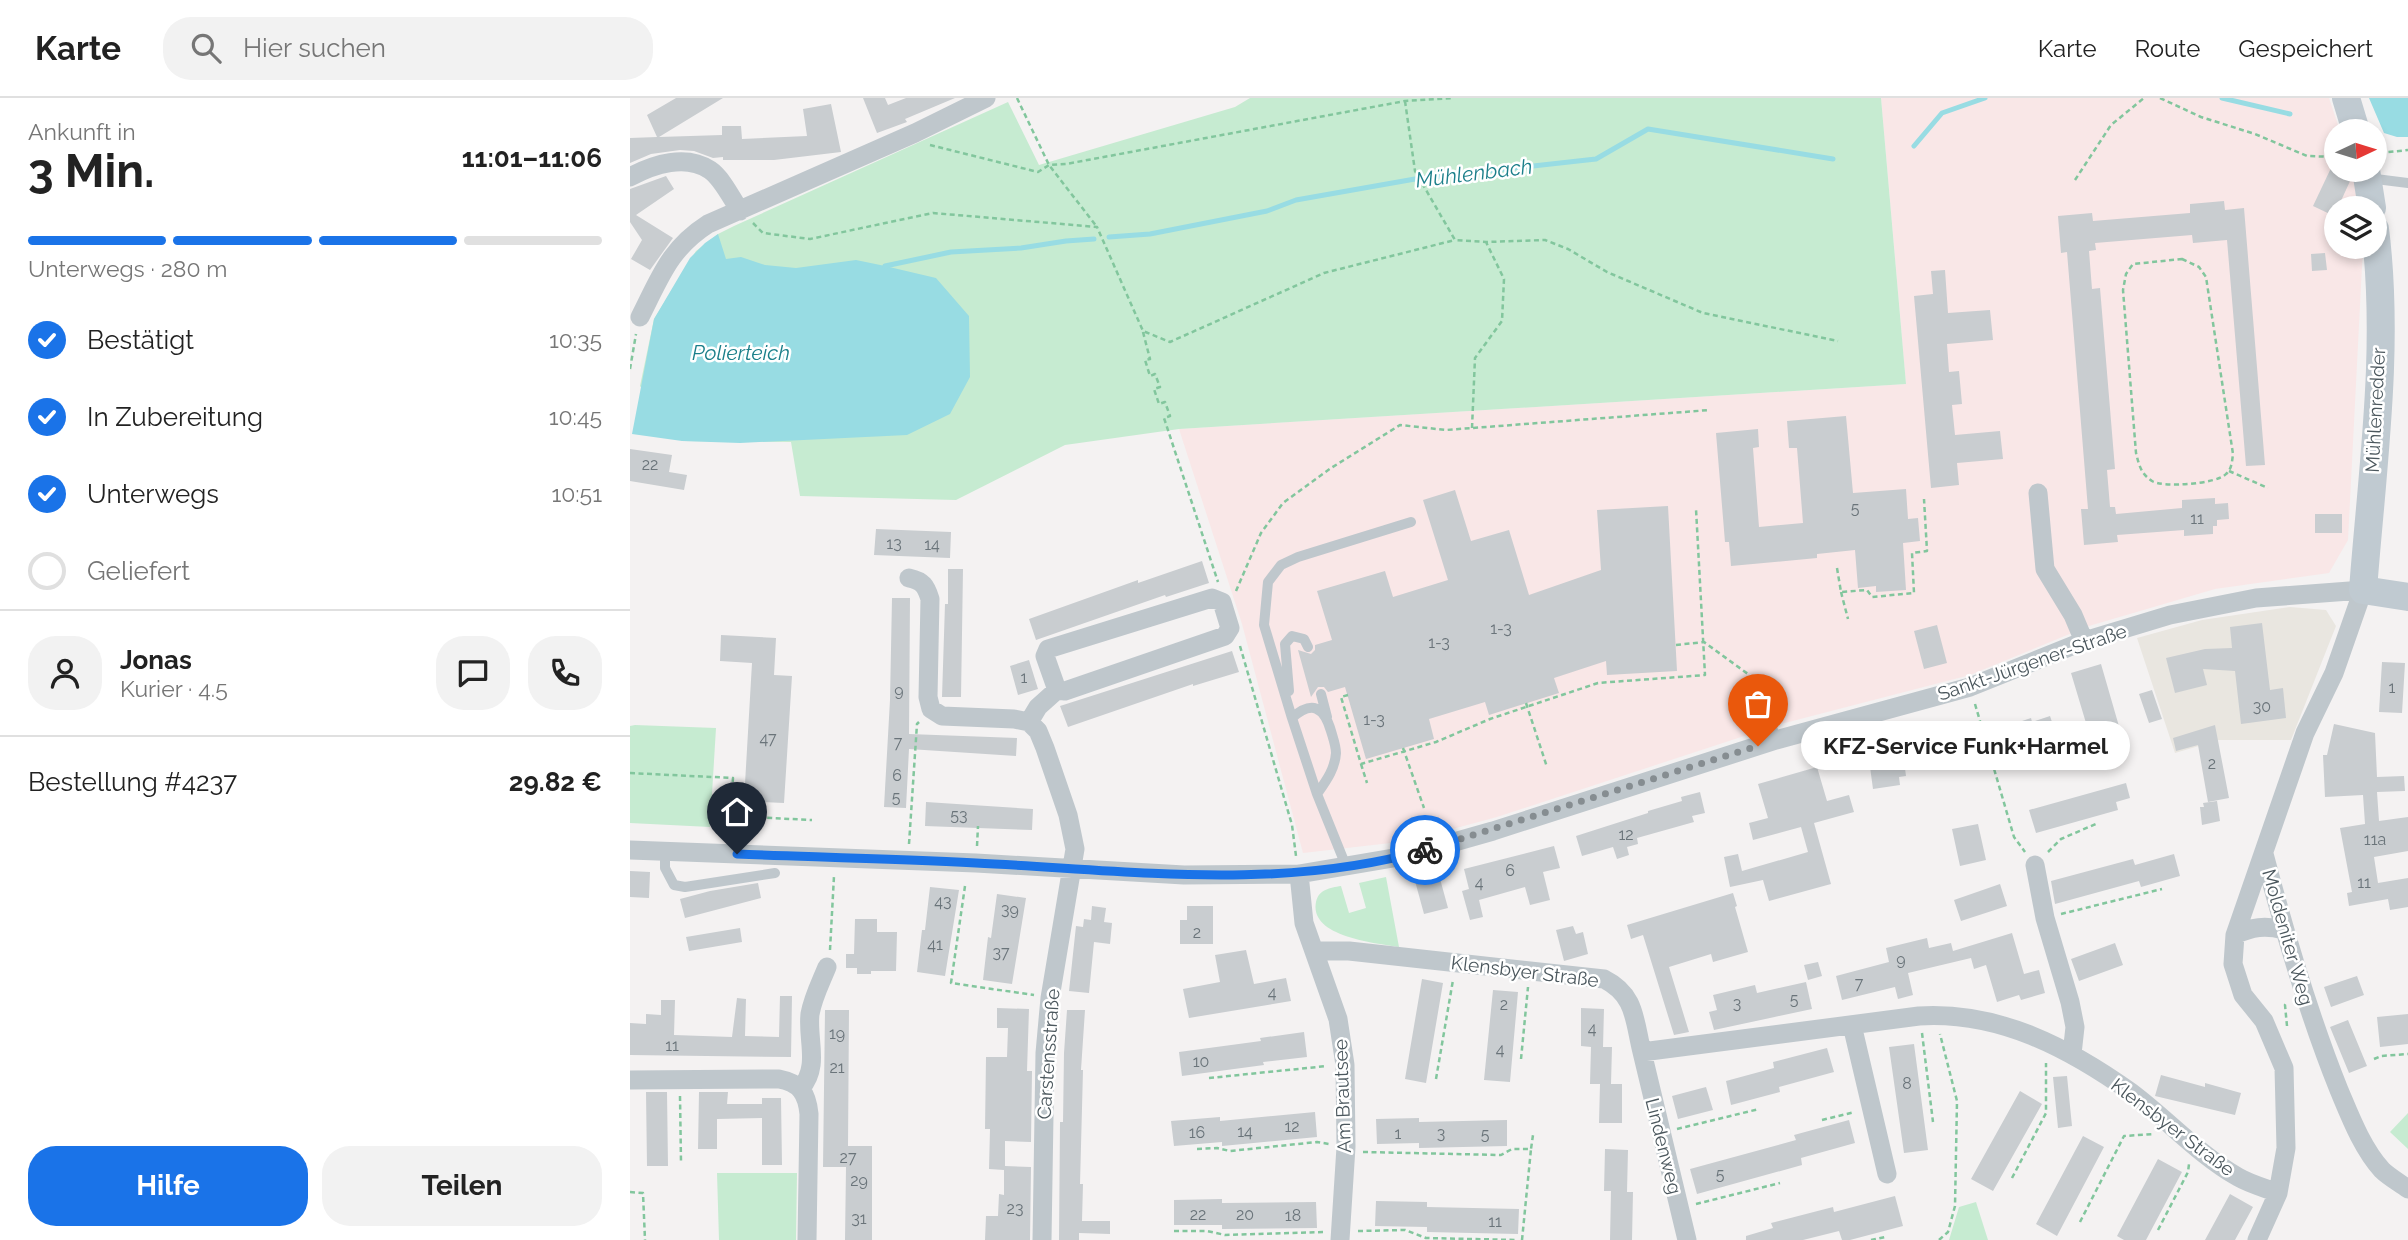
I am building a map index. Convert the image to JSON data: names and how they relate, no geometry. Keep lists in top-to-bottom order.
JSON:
{
  "streets": {
    "street": [
      "Mühlenredder",
      "Sankt-Jürgener-Straße",
      "Moldeniter Weg",
      "Klensbyer Straße",
      "Carstensstraße",
      "Am Brautsee",
      "Lindenweg"
    ]
  },
  "crossings": [
    ["Mühlenredder", "Sankt-Jürgener-Straße"],
    ["Mühlenredder", "Moldeniter Weg"],
    ["Sankt-Jürgener-Straße", "Moldeniter Weg"],
    ["Sankt-Jürgener-Straße", "Carstensstraße"],
    ["Sankt-Jürgener-Straße", "Am Brautsee"],
    ["Klensbyer Straße", "Am Brautsee"],
    ["Klensbyer Straße", "Lindenweg"]
  ],
  "water": ["Mühlenbach", "Polierteich"],
  "places": ["KFZ-Service Funk+Harmel"],
  "house_numbers": [
    "22",
    "5",
    "11",
    "13",
    "14",
    "1-3",
    "1-3",
    "1",
    "1",
    "9",
    "30",
    "1-3",
    "47",
    "7",
    "2",
    "6",
    "5",
    "53",
    "12",
    "11a",
    "6",
    "4",
    "11",
    "43",
    "39",
    "2",
    "41",
    "37",
    "9",
    "7",
    "4",
    "5",
    "3",
    "2",
    "4",
    "19",
    "11",
    "4",
    "10",
    "21",
    "8",
    "12",
    "14",
    "16",
    "1",
    "3",
    "5",
    "27",
    "5",
    "29",
    "23",
    "22",
    "20",
    "18",
    "31",
    "11"
  ],
  "north": "right",
  "page": {
    "header": "Karte",
    "search": "Hier suchen",
    "nav": ["Karte", "Route", "Gespeichert"],
    "heading": ["3 Min.", "Ankunft in", "11:01–11:06"],
    "panel": [
      "Jonas",
      "Kurier · 4.5",
      "Bestellung #4237",
      "29.82 €"
    ],
    "bar": "Unterwegs · 280 m",
    "list": [
      ["Bestätigt", "10:35"],
      ["In Zubereitung", "10:45"],
      ["Unterwegs", "10:51"],
      "Geliefert"
    ],
    "bubble": "KFZ-Service Funk+Harmel",
    "buttons": ["Hilfe", "Teilen"]
  }
}
